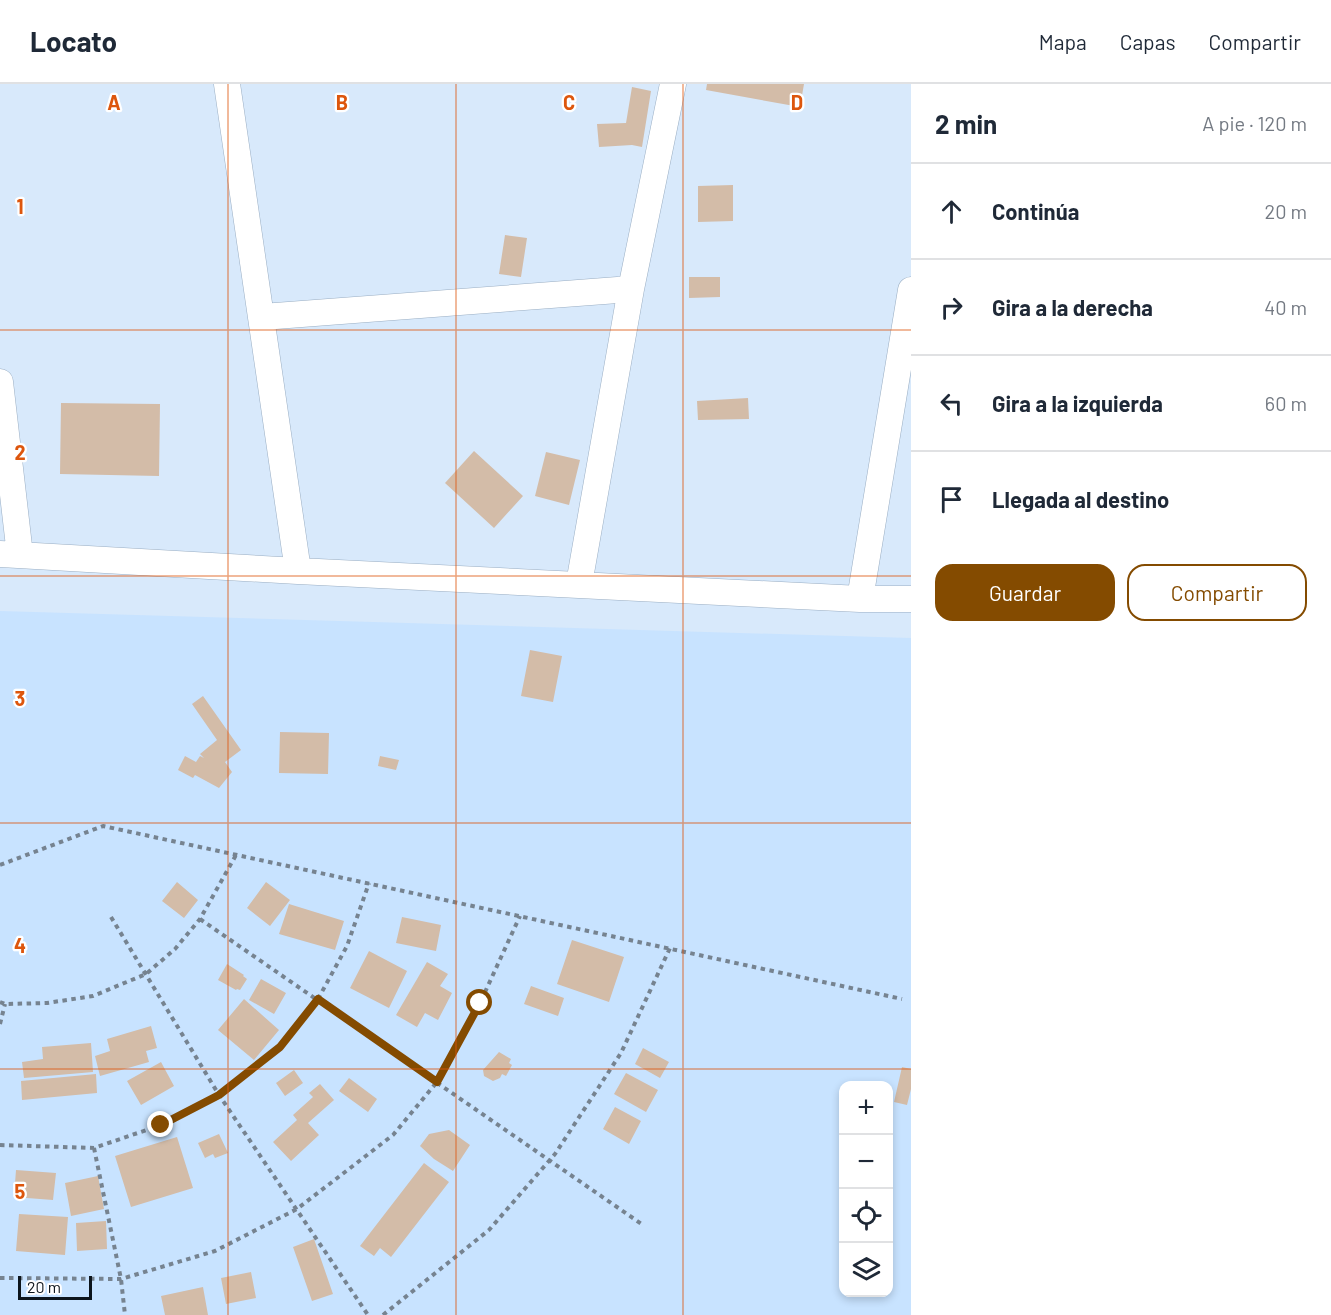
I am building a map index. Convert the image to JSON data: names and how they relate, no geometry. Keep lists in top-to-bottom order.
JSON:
{
  "scale_bar": "20 m",
  "page": {
    "header": "Locato",
    "nav": ["Mapa", "Capas", "Compartir"],
    "heading": ["2 min", "A pie · 120 m"],
    "list": [
      ["Continúa", "20 m"],
      ["Gira a la derecha", "40 m"],
      ["Gira a la izquierda", "60 m"],
      "Llegada al destino"
    ],
    "buttons": ["Guardar", "Compartir"],
    "map_buttons": ["+", "−"],
    "scale": "20 m"
  },
  "grid": {
    "columns": [
      "A",
      "B",
      "C",
      "D"
    ],
    "rows": [
      "1",
      "2",
      "3",
      "4",
      "5"
    ]
  }
}
